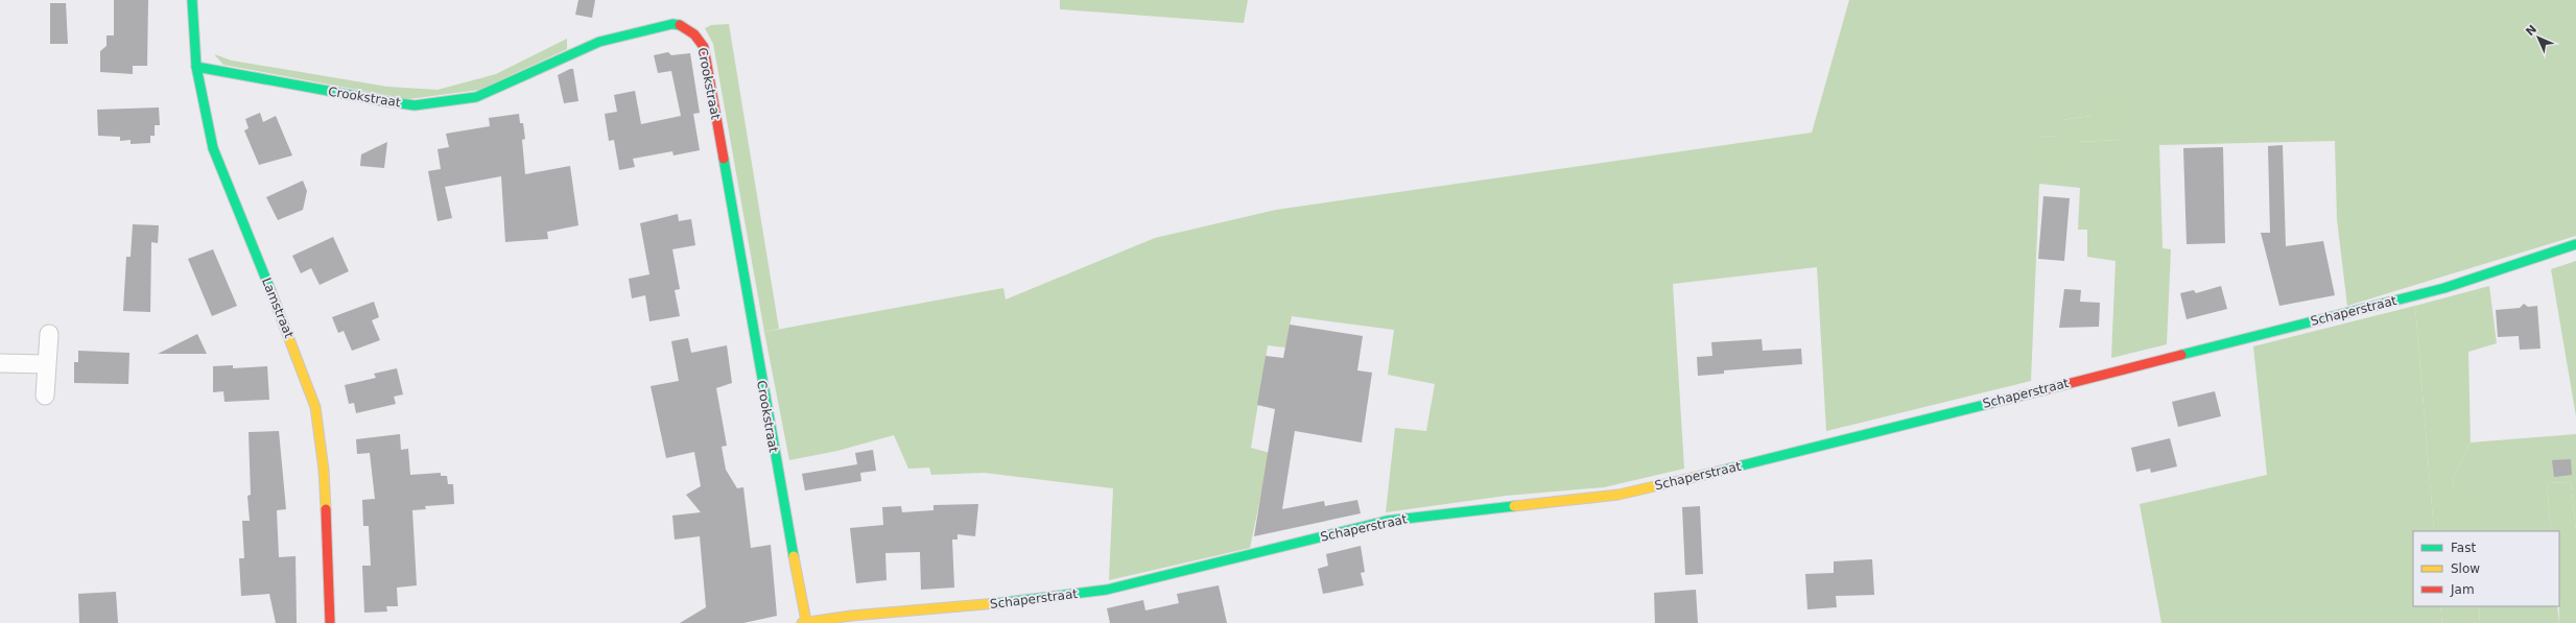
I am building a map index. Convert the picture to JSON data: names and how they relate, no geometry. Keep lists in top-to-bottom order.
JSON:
{
  "streets": {
    "street": ["Crookstraat", "Lamstraat", "Schaperstraat"]
  },
  "crossings": [
    ["Crookstraat", "Lamstraat"],
    ["Crookstraat", "Schaperstraat"]
  ],
  "legend": ["Fast", "Slow", "Jam"],
  "north": "top left"
}
